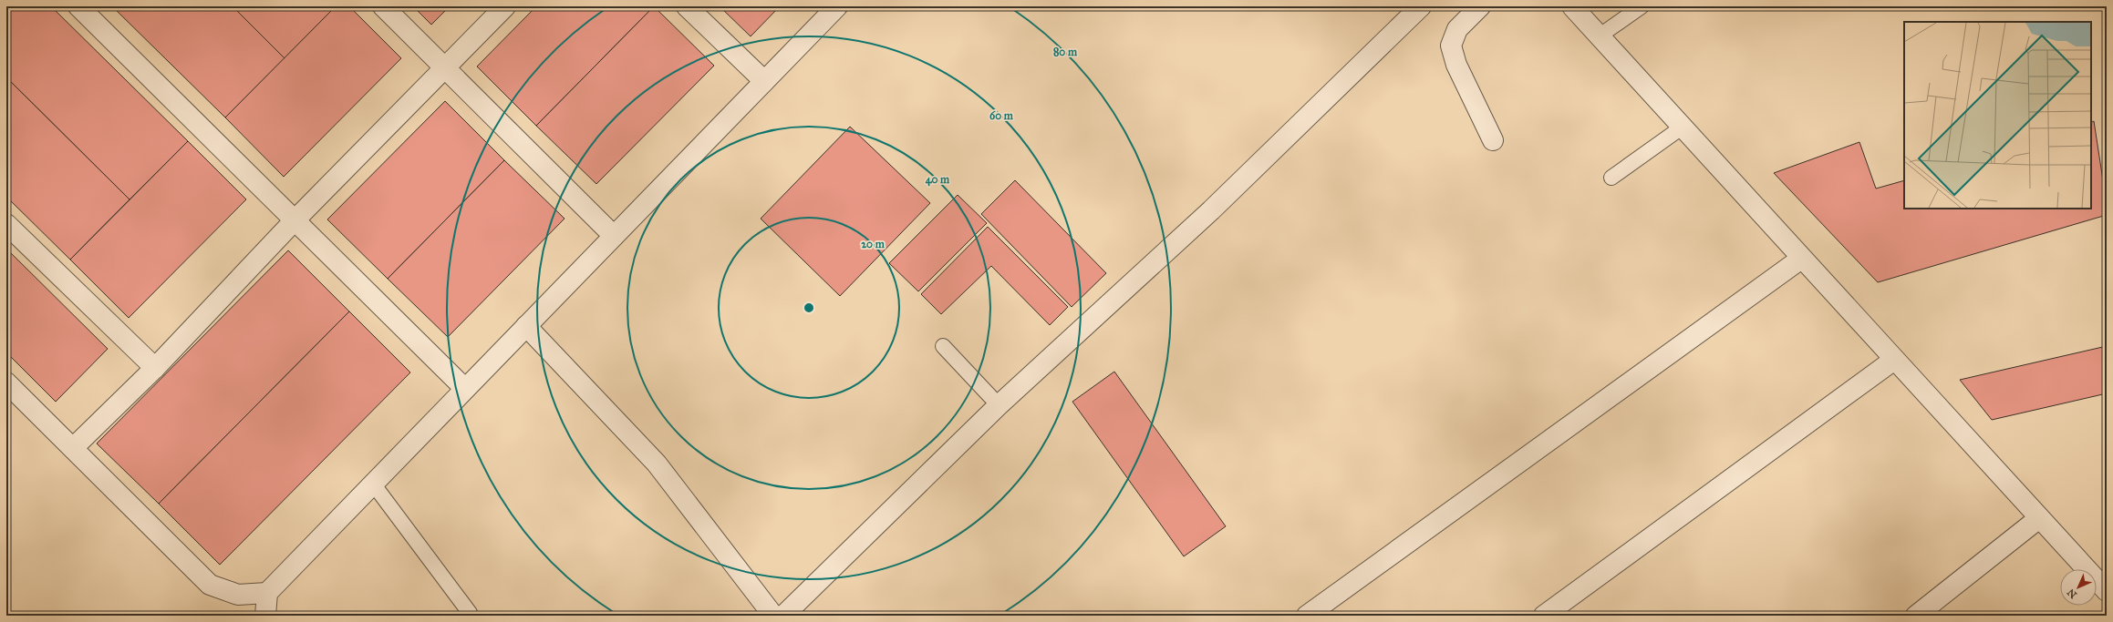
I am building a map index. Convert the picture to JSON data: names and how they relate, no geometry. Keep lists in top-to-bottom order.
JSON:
{
  "north": "bottom left",
  "rings": [
    "80 m",
    "60 m",
    "40 m",
    "20 m"
  ]
}
